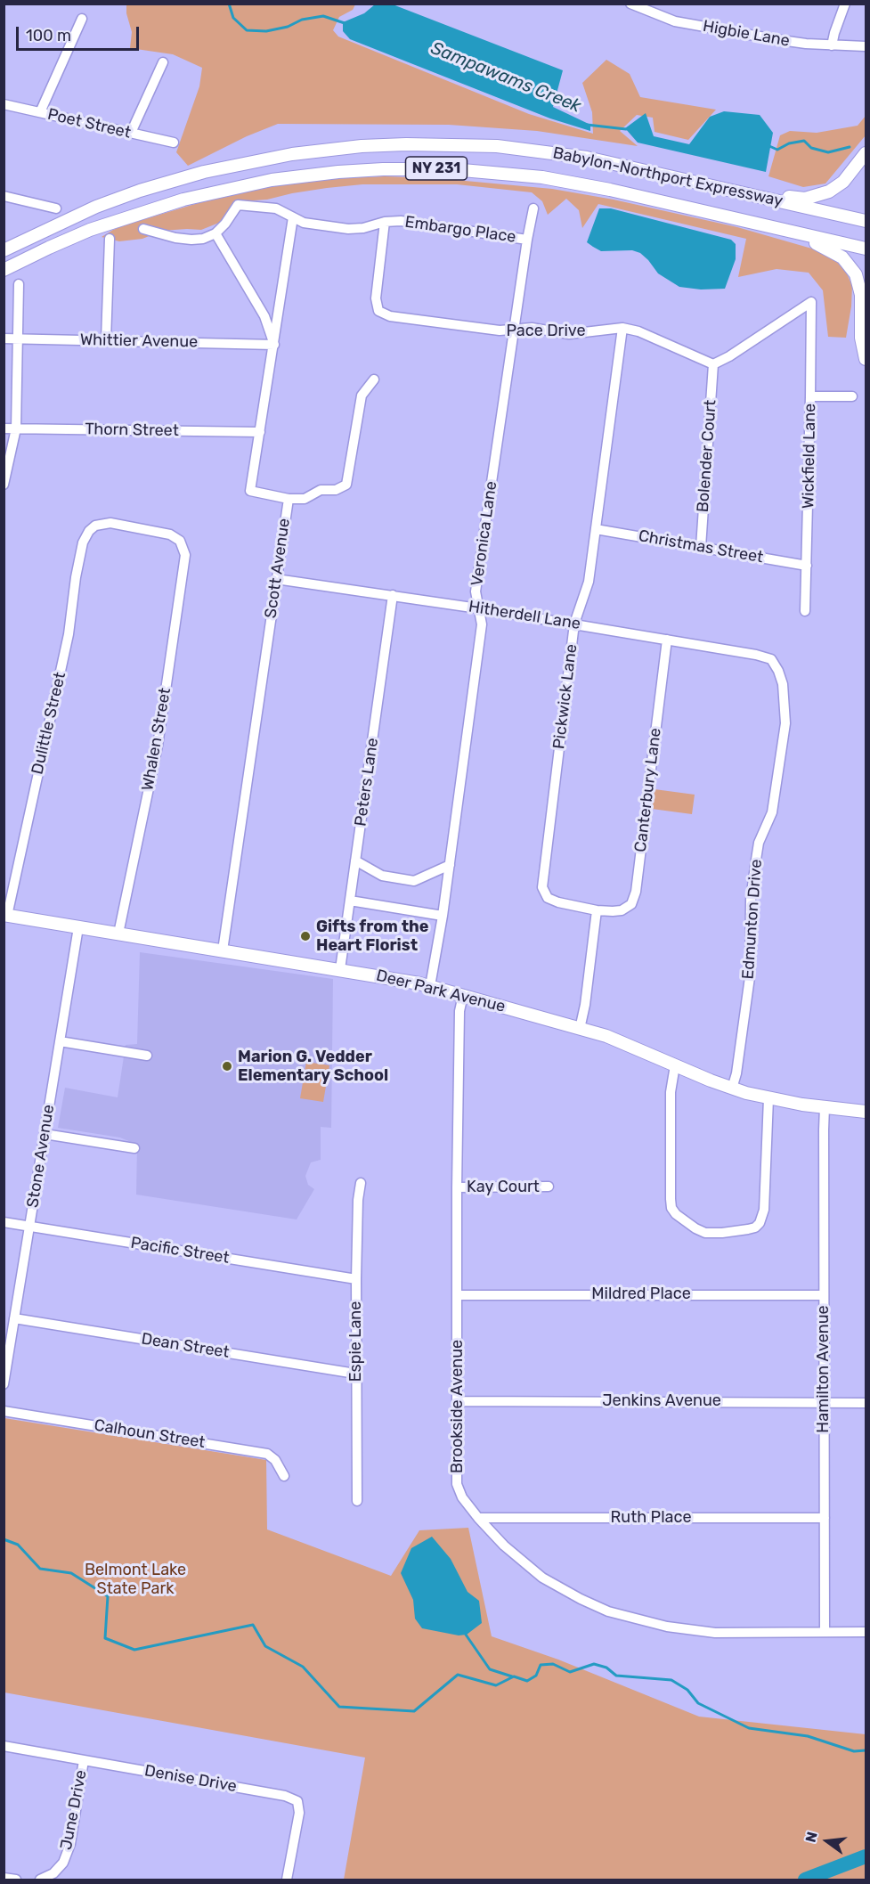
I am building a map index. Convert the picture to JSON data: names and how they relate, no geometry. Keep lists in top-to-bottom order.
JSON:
{
  "streets": {
    "main road": ["NY 231", "Babylon-Northport Expressway", "Deer Park Avenue"],
    "street": [
      "Higbie Lane",
      "Poet Street",
      "Embargo Place",
      "Pace Drive",
      "Whittier Avenue",
      "Thorn Street",
      "Bolender Court",
      "Wickfield Lane",
      "Veronica Lane",
      "Christmas Street",
      "Scott Avenue",
      "Hitherdell Lane",
      "Pickwick Lane",
      "Dulittle Street",
      "Whalen Street",
      "Peters Lane",
      "Canterbury Lane",
      "Edmunton Drive",
      "Stone Avenue",
      "Kay Court",
      "Pacific Street",
      "Mildred Place",
      "Espie Lane",
      "Dean Street",
      "Hamilton Avenue",
      "Jenkins Avenue",
      "Brookside Avenue",
      "Calhoun Street",
      "Ruth Place",
      "Denise Drive",
      "June Drive"
    ]
  },
  "crossings": [
    ["Embargo Place", "Pace Drive"],
    ["Embargo Place", "Veronica Lane"],
    ["Embargo Place", "Scott Avenue"],
    ["Pace Drive", "Bolender Court"],
    ["Pace Drive", "Wickfield Lane"],
    ["Pace Drive", "Veronica Lane"],
    ["Pace Drive", "Pickwick Lane"],
    ["Whittier Avenue", "Scott Avenue"],
    ["Thorn Street", "Scott Avenue"],
    ["Bolender Court", "Wickfield Lane"],
    ["Bolender Court", "Christmas Street"],
    ["Wickfield Lane", "Christmas Street"],
    ["Veronica Lane", "Hitherdell Lane"],
    ["Veronica Lane", "Deer Park Avenue"],
    ["Christmas Street", "Pickwick Lane"],
    ["Scott Avenue", "Hitherdell Lane"],
    ["Scott Avenue", "Deer Park Avenue"],
    ["Hitherdell Lane", "Pickwick Lane"],
    ["Hitherdell Lane", "Peters Lane"],
    ["Hitherdell Lane", "Canterbury Lane"],
    ["Hitherdell Lane", "Edmunton Drive"],
    ["Pickwick Lane", "Canterbury Lane"],
    ["Dulittle Street", "Whalen Street"],
    ["Dulittle Street", "Deer Park Avenue"],
    ["Whalen Street", "Deer Park Avenue"],
    ["Peters Lane", "Deer Park Avenue"],
    ["Edmunton Drive", "Deer Park Avenue"],
    ["Deer Park Avenue", "Stone Avenue"],
    ["Deer Park Avenue", "Hamilton Avenue"],
    ["Deer Park Avenue", "Brookside Avenue"],
    ["Stone Avenue", "Pacific Street"],
    ["Stone Avenue", "Dean Street"],
    ["Kay Court", "Brookside Avenue"],
    ["Pacific Street", "Espie Lane"],
    ["Mildred Place", "Hamilton Avenue"],
    ["Mildred Place", "Brookside Avenue"],
    ["Espie Lane", "Dean Street"],
    ["Hamilton Avenue", "Jenkins Avenue"],
    ["Hamilton Avenue", "Brookside Avenue"],
    ["Hamilton Avenue", "Ruth Place"],
    ["Jenkins Avenue", "Brookside Avenue"],
    ["Brookside Avenue", "Ruth Place"],
    ["Denise Drive", "June Drive"]
  ],
  "water": ["Sampawams Creek"],
  "parks": ["Belmont Lake State Park"],
  "places": ["Gifts from the Heart Florist", "Marion G. Vedder Elementary School"],
  "scale_bar": "100 m",
  "north": "left"
}
